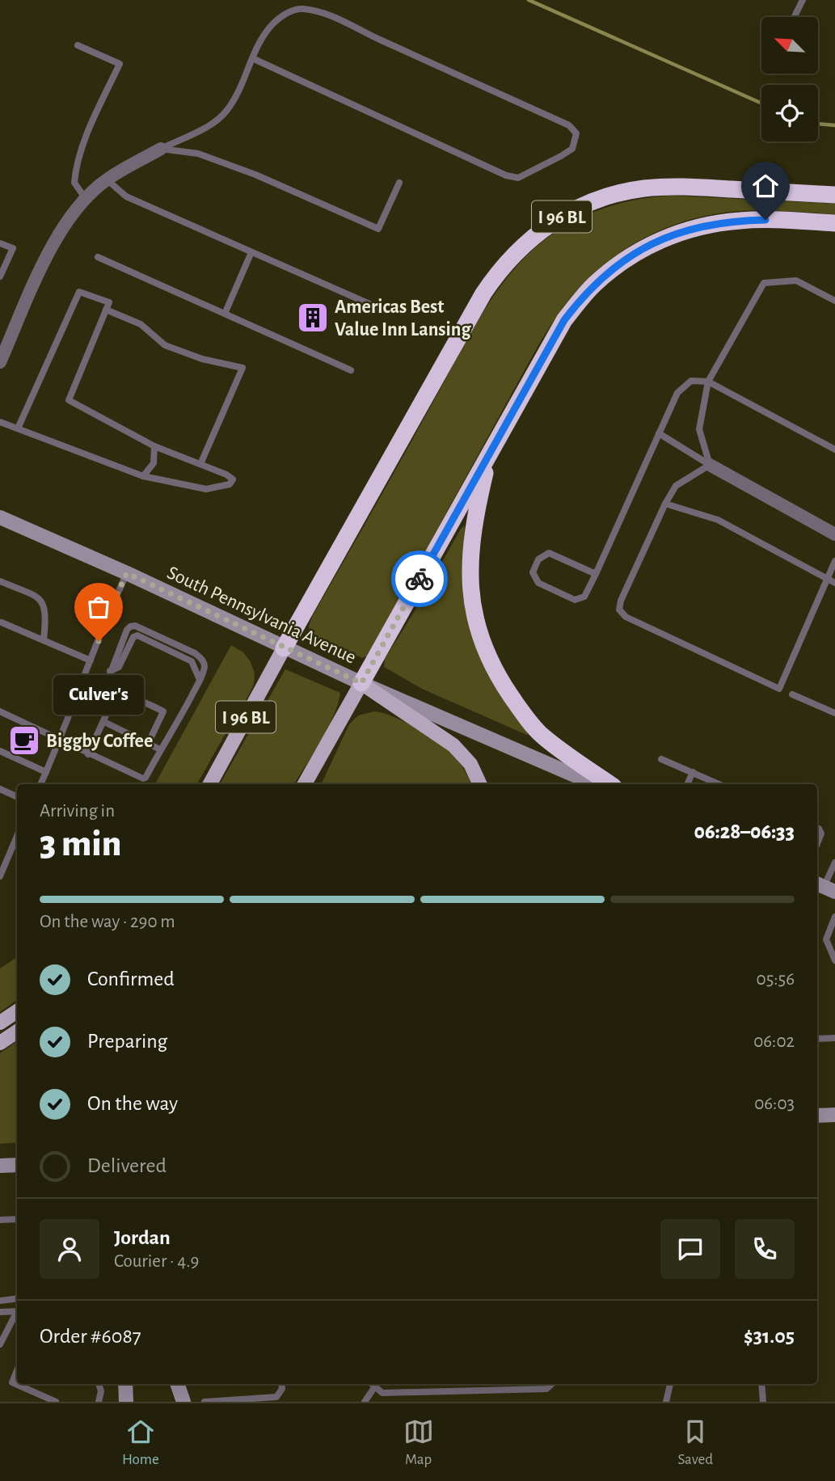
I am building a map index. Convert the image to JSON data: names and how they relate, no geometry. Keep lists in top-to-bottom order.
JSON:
{
  "streets": {
    "highway": ["I 96 BL"],
    "main road": ["South Pennsylvania Avenue"]
  },
  "crossings": [
    ["I 96 BL", "South Pennsylvania Avenue"]
  ],
  "places": {
    "building": ["Americas Best Value Inn Lansing"],
    "other": ["Culver's"],
    "cafe": ["Biggby Coffee"]
  },
  "north": "top left",
  "page": {
    "bubble": "Culver's",
    "heading": ["3 min", "Arriving in", "06:28–06:33"],
    "panel": [
      "Jordan",
      "Courier · 4.9",
      "Order #6087",
      "$31.05"
    ],
    "bar": "On the way · 290 m",
    "list": [
      ["Confirmed", "05:56"],
      ["Preparing", "06:02"],
      ["On the way", "06:03"],
      "Delivered"
    ],
    "tabs": ["Home", "Map", "Saved"]
  }
}
